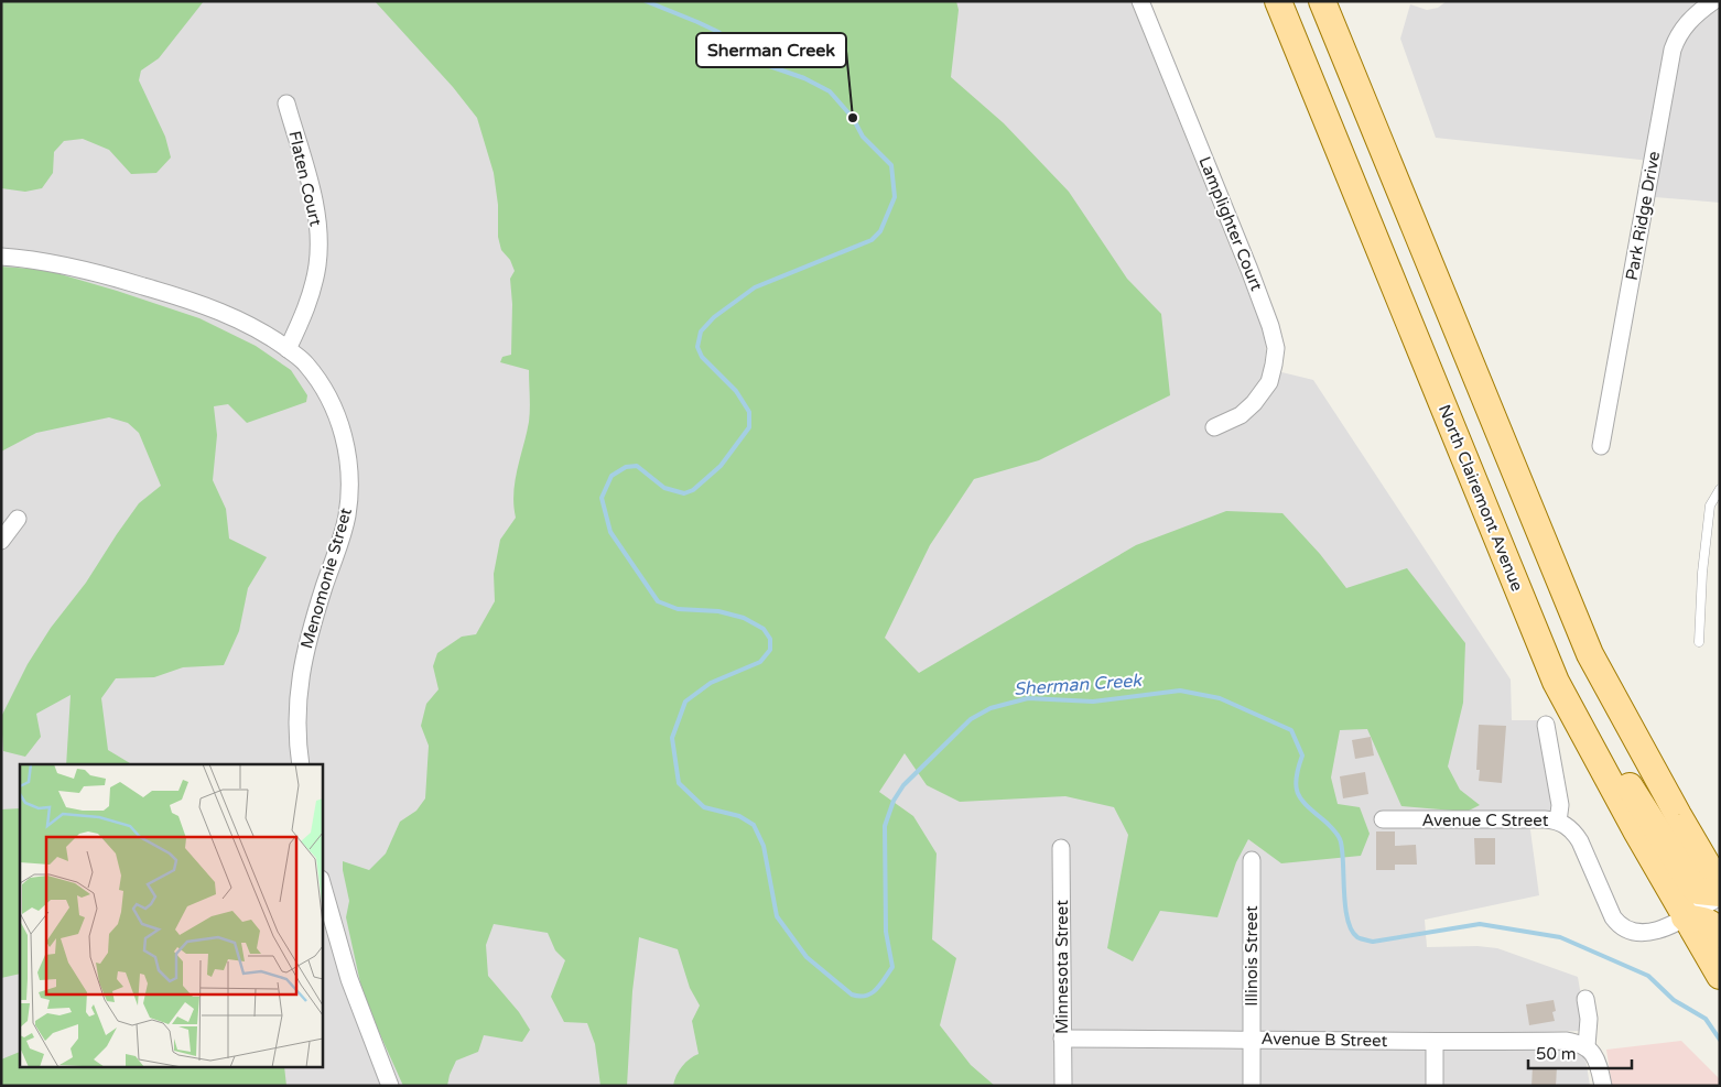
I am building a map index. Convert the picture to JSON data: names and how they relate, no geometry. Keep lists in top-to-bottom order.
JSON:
{
  "streets": {
    "main road": ["North Clairemont Avenue"],
    "street": [
      "Flaten Court",
      "Park Ridge Drive",
      "Lamplighter Court",
      "Menomonie Street",
      "Avenue C Street",
      "Illinois Street",
      "Minnesota Street",
      "Avenue B Street"
    ]
  },
  "crossings": [
    ["Flaten Court", "Menomonie Street"],
    ["North Clairemont Avenue", "Avenue C Street"],
    ["Illinois Street", "Avenue B Street"],
    ["Minnesota Street", "Avenue B Street"]
  ],
  "water": ["Sherman Creek"],
  "places": ["Sherman Creek"],
  "scale_bar": "50 m"
}
